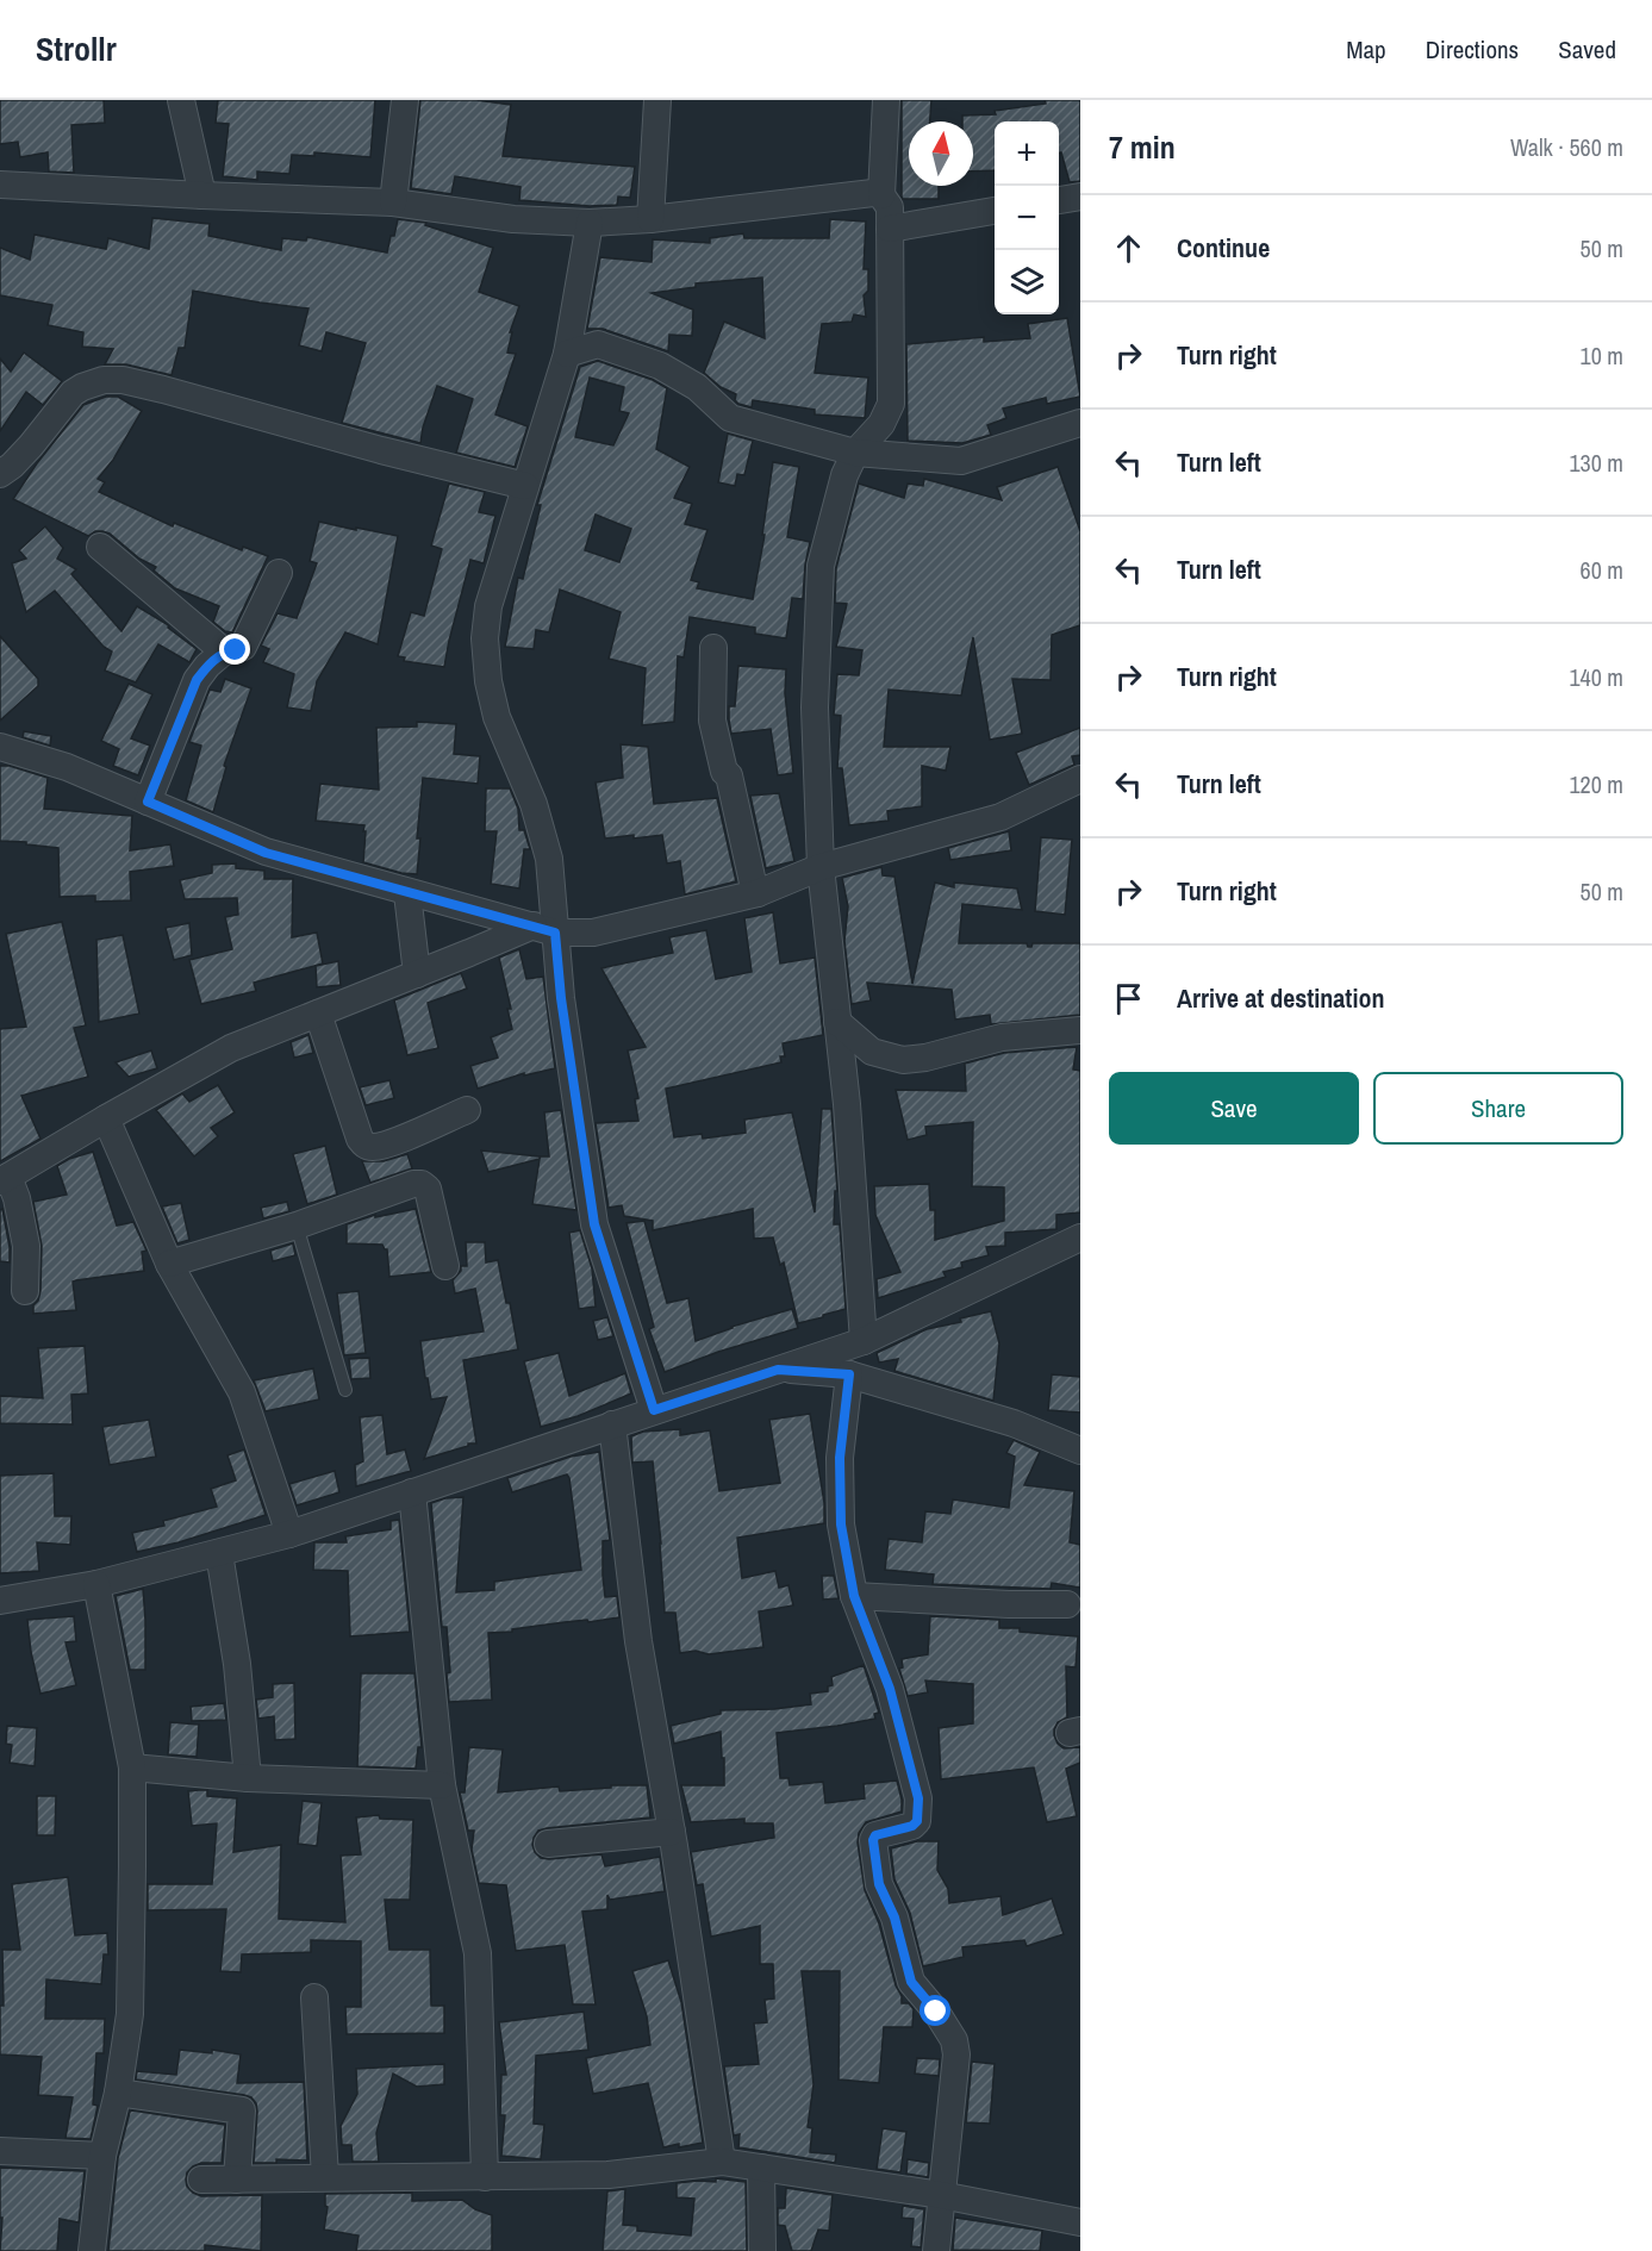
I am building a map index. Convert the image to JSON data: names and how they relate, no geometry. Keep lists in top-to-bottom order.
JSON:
{
  "north": "top",
  "page": {
    "header": "Strollr",
    "nav": ["Map", "Directions", "Saved"],
    "heading": ["7 min", "Walk · 560 m"],
    "map_buttons": ["+", "−"],
    "list": [
      ["Continue", "50 m"],
      ["Turn right", "10 m"],
      ["Turn left", "130 m"],
      ["Turn left", "60 m"],
      ["Turn right", "140 m"],
      ["Turn left", "120 m"],
      ["Turn right", "50 m"],
      "Arrive at destination"
    ],
    "buttons": ["Save", "Share"]
  }
}
